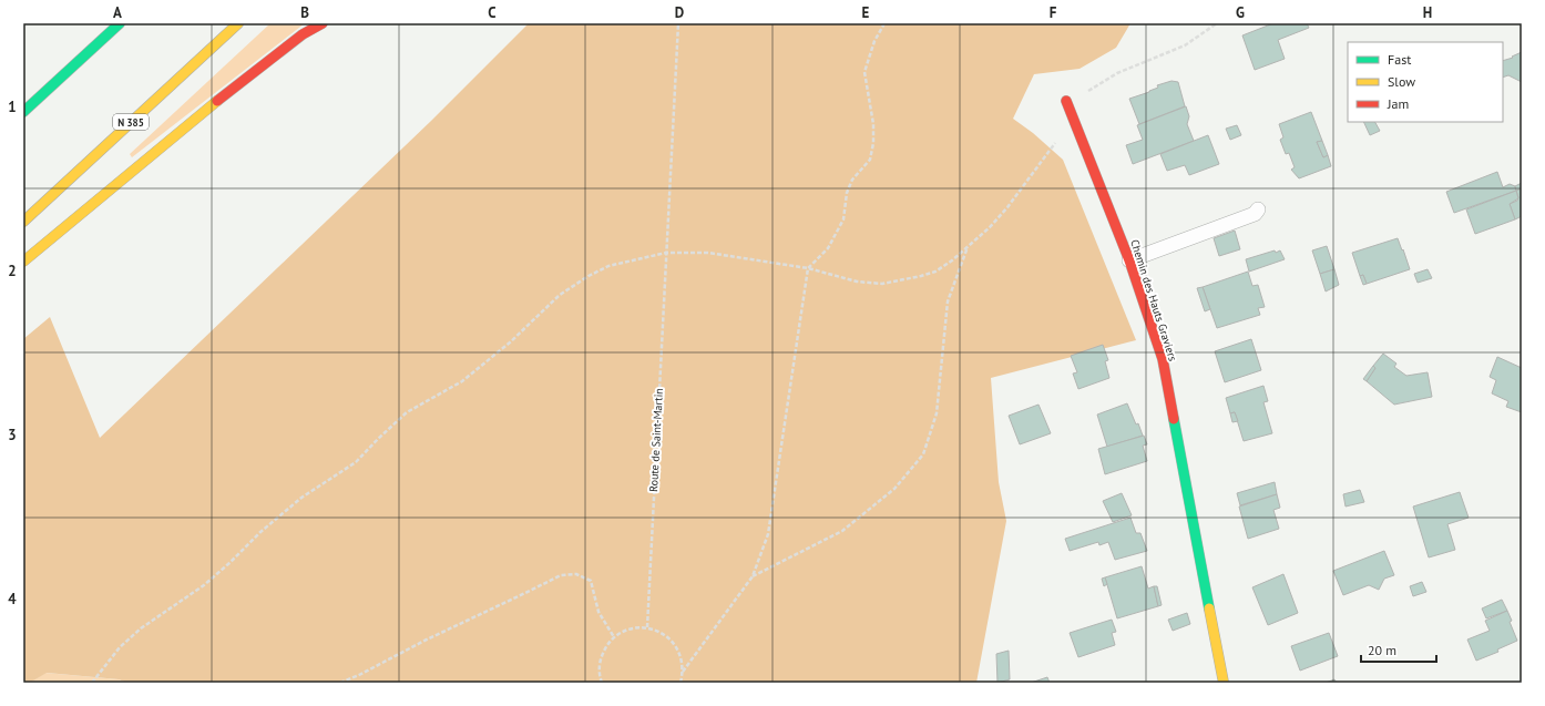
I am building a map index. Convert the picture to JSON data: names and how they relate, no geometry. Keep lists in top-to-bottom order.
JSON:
{
  "streets": {
    "main road": ["N 385", "Chemin des Hauts Graviers"],
    "path": ["Route de Saint-Martin"]
  },
  "legend": ["Fast", "Slow", "Jam"],
  "scale_bar": "20 m",
  "grid": {
    "columns": [
      "A",
      "B",
      "C",
      "D",
      "E",
      "F",
      "G",
      "H"
    ],
    "rows": [
      "1",
      "2",
      "3",
      "4"
    ]
  }
}
